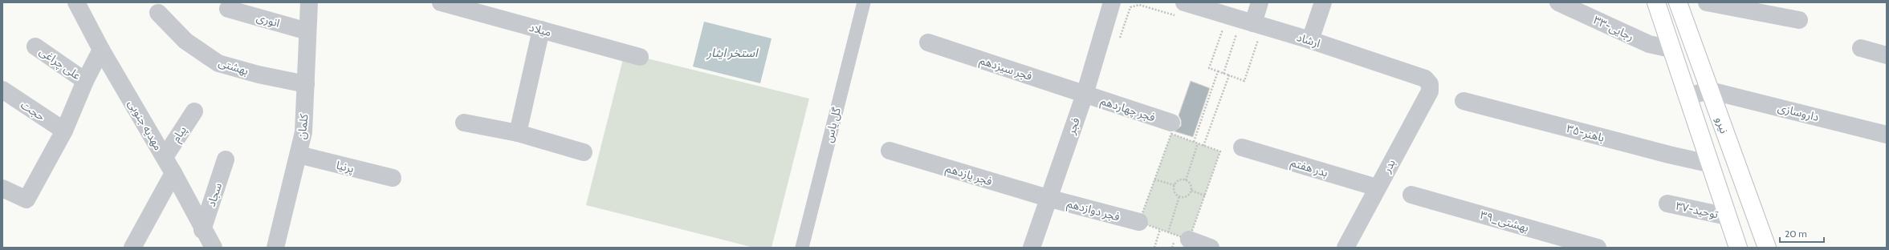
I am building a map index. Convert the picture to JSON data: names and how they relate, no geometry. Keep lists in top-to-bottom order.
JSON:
{
  "streets": {
    "main road": ["نیرو"],
    "street": [
      "انوری",
      "۳۳-رجایی",
      "میلاد",
      "ارشاد",
      "علی چراغی",
      "بهشتی",
      "فجر سیزدهم",
      "فجر چهاردهم",
      "حجت",
      "داروسازی",
      "مهدیه جنوبی",
      "گل یاس",
      "فجر",
      "کلمان",
      "۳۵-باهنر",
      "پیام",
      "بدر",
      "پرنیا",
      "بدر هفتم",
      "فجر یازدهم",
      "سجاد",
      "فجر دوازدهم",
      "۳۷-توحید",
      "۳۹_بهشتی"
    ]
  },
  "crossings": [
    ["انوری", "کلمان"],
    ["ارشاد", "بدر"],
    ["بهشتی", "کلمان"],
    ["فجر سیزدهم", "فجر چهاردهم"],
    ["فجر سیزدهم", "فجر"],
    ["فجر چهاردهم", "فجر"],
    ["داروسازی", "نیرو"],
    ["مهدیه جنوبی", "پیام"],
    ["مهدیه جنوبی", "سجاد"],
    ["فجر", "فجر یازدهم"],
    ["فجر", "فجر دوازدهم"],
    ["کلمان", "پرنیا"],
    ["بدر", "بدر هفتم"],
    ["فجر یازدهم", "فجر دوازدهم"]
  ],
  "water": ["استخر ایثار"],
  "scale_bar": "20 m"
}
